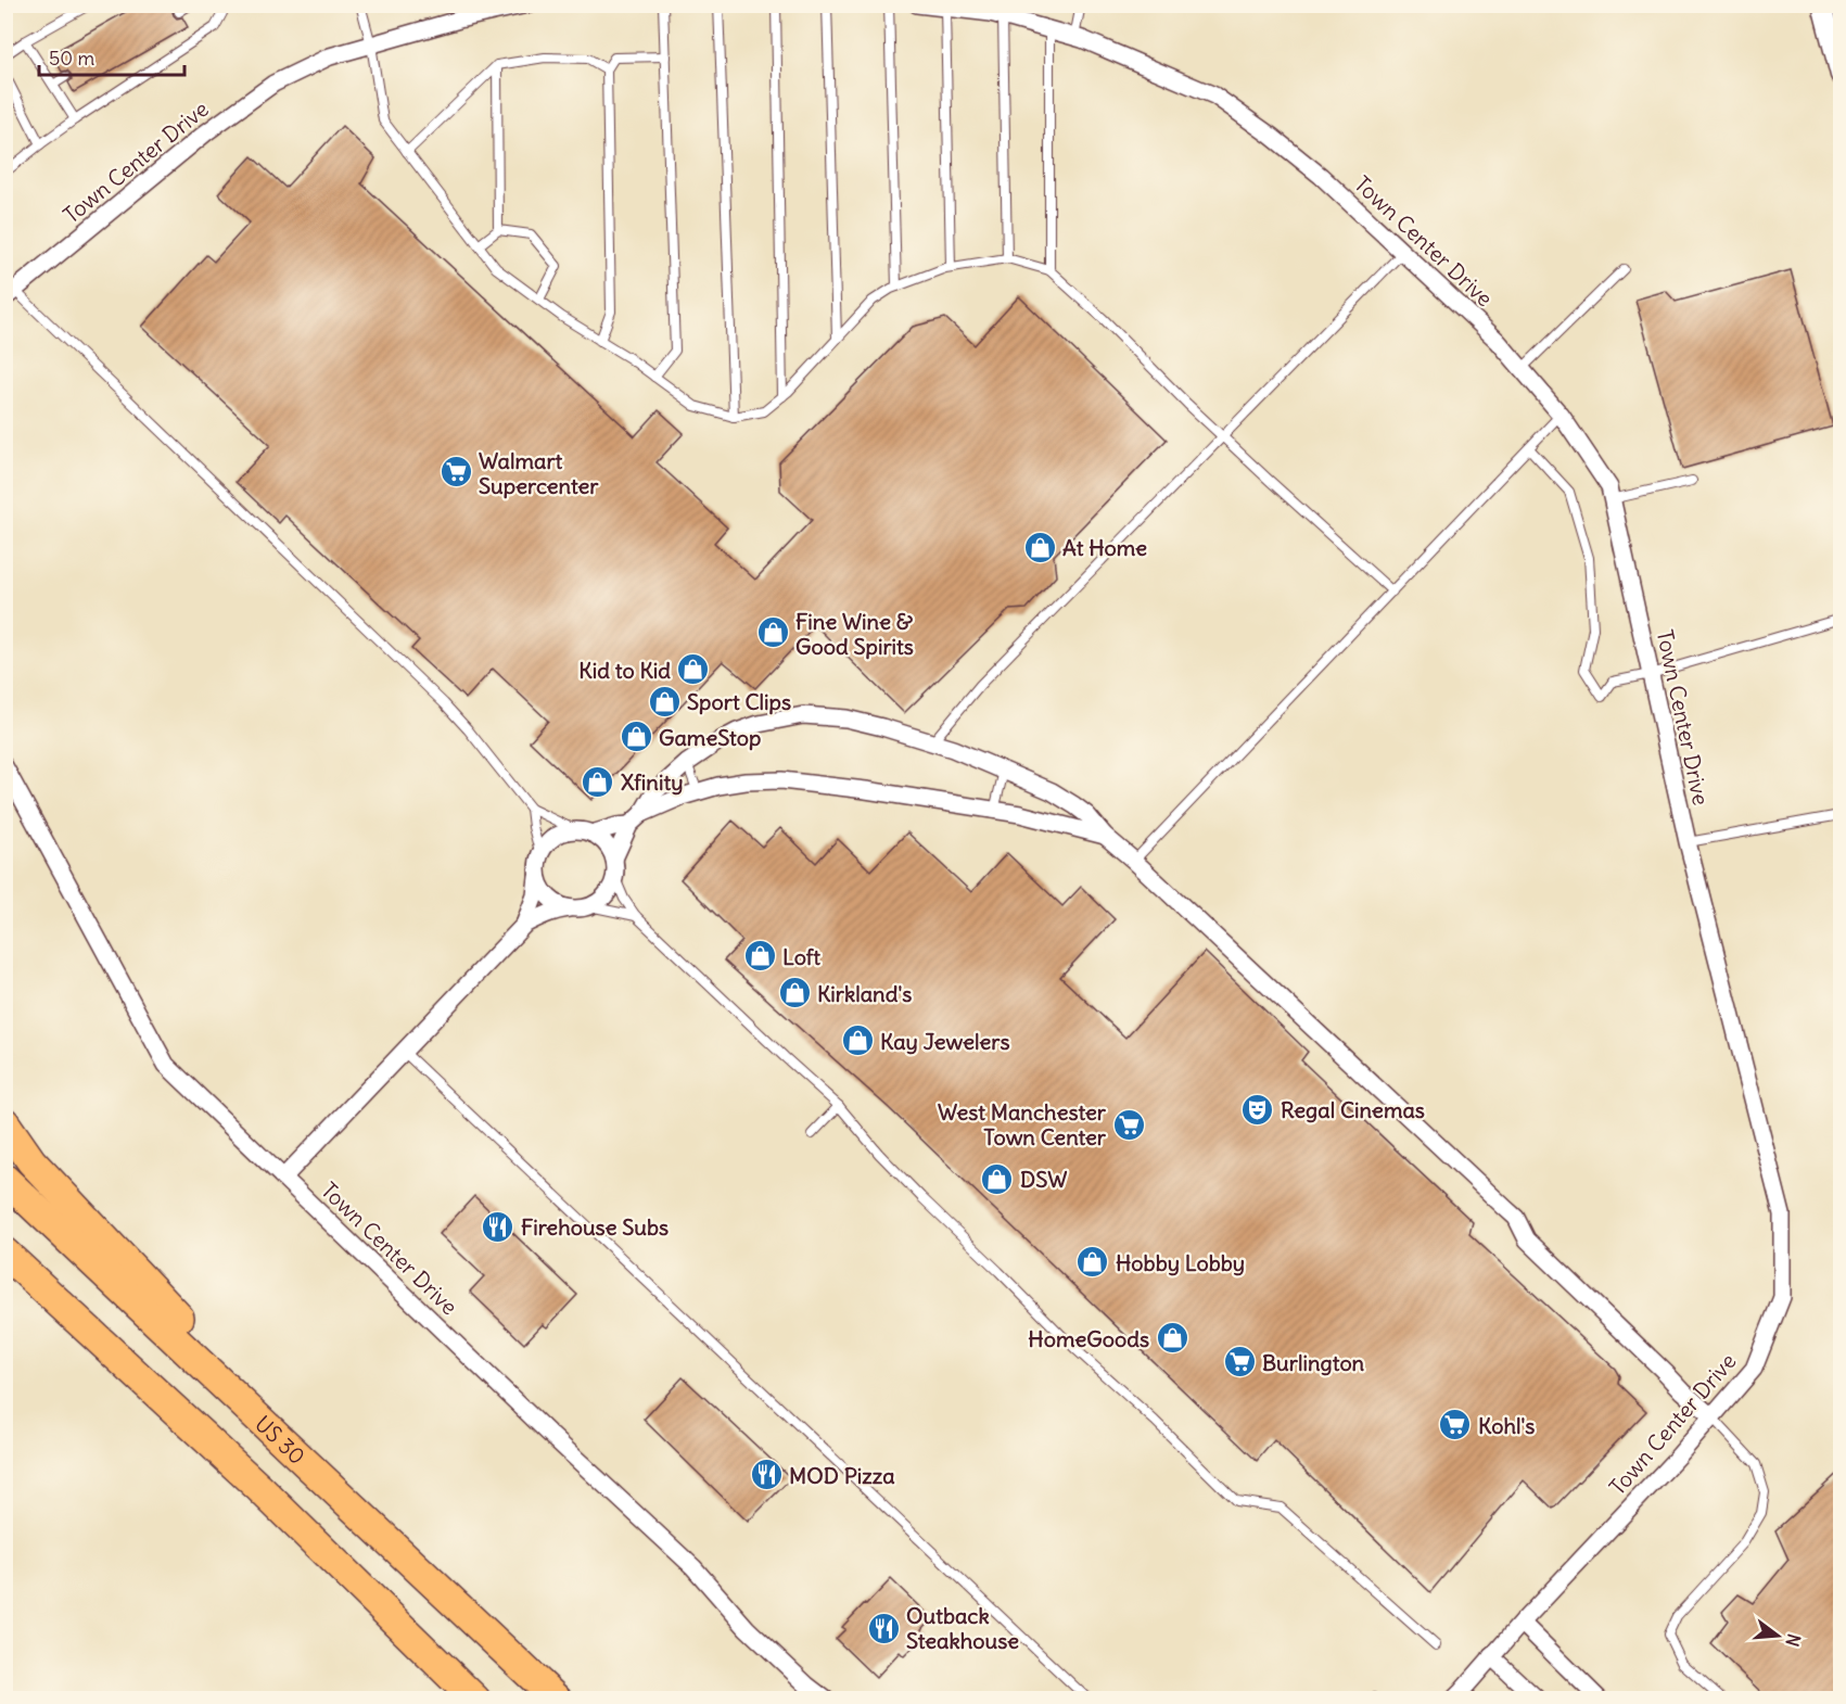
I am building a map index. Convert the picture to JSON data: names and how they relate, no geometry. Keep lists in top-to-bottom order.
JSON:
{
  "streets": {
    "highway": ["US 30"],
    "street": ["Town Center Drive"]
  },
  "places": {
    "supermarket": [
      "Walmart Supercenter",
      "West Manchester Town Center",
      "Burlington",
      "Kohl's"
    ],
    "shop": [
      "At Home",
      "Fine Wine & Good Spirits",
      "Kid to Kid",
      "Sport Clips",
      "GameStop",
      "Xfinity",
      "Loft",
      "Kirkland's",
      "Kay Jewelers",
      "DSW",
      "Hobby Lobby",
      "HomeGoods"
    ],
    "theatre": ["Regal Cinemas"],
    "restaurant": ["Firehouse Subs", "MOD Pizza", "Outback Steakhouse"]
  },
  "scale_bar": "50 m",
  "north": "right"
}
